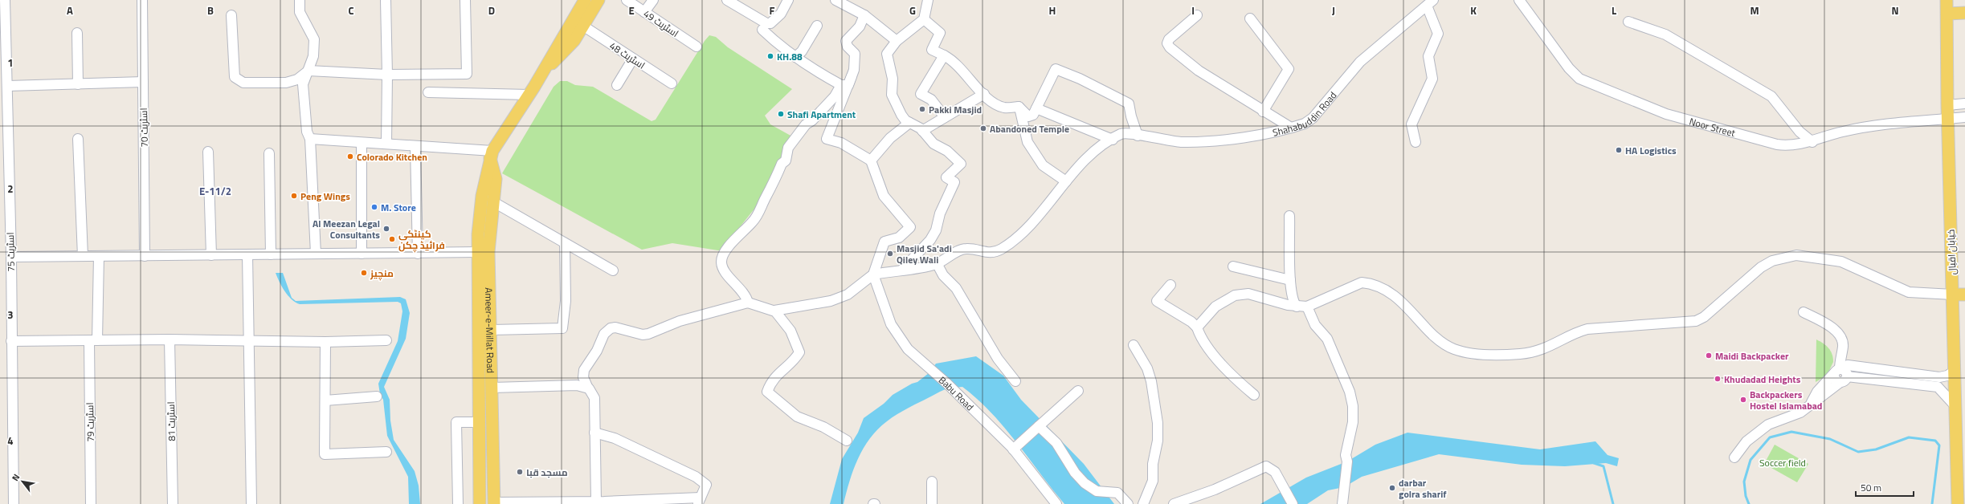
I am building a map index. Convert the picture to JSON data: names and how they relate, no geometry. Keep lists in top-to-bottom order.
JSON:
{
  "streets": {
    "main road": ["خیابان اقبال", "Ameer-e-Millat Road"],
    "street": [
      "اسٹریٹ 49",
      "اسٹریٹ 48",
      "Shahabuddin Road",
      "Noor Street",
      "اسٹریٹ 70",
      "اسٹریٹ 75",
      "Babu Road",
      "اسٹریٹ 81",
      "اسٹریٹ 79"
    ]
  },
  "crossings": [
    ["Shahabuddin Road", "Babu Road"],
    ["Noor Street", "خیابان اقبال"]
  ],
  "districts": ["E-11/2"],
  "parks": ["Soccer field"],
  "places": [
    "KH.88",
    "Pakki Masjid",
    "Shafi Apartment",
    "Abandoned Temple",
    "HA Logistics",
    "Colorado Kitchen",
    "Peng Wings",
    "M. Store",
    "Al Meezan Legal Consultants",
    "کینٹکی فرائیڈ چکن",
    "Masjid Sa'adi Qiley Wali",
    "منچیز",
    "Maidi Backpacker",
    "Khudadad Heights",
    "Backpackers Hostel Islamabad",
    "مسجد قبا",
    "darbar golra sharif"
  ],
  "scale_bar": "50 m",
  "north": "top left",
  "grid": {
    "columns": [
      "A",
      "B",
      "C",
      "D",
      "E",
      "F",
      "G",
      "H",
      "I",
      "J",
      "K",
      "L",
      "M",
      "N"
    ],
    "rows": [
      "1",
      "2",
      "3",
      "4"
    ]
  }
}
